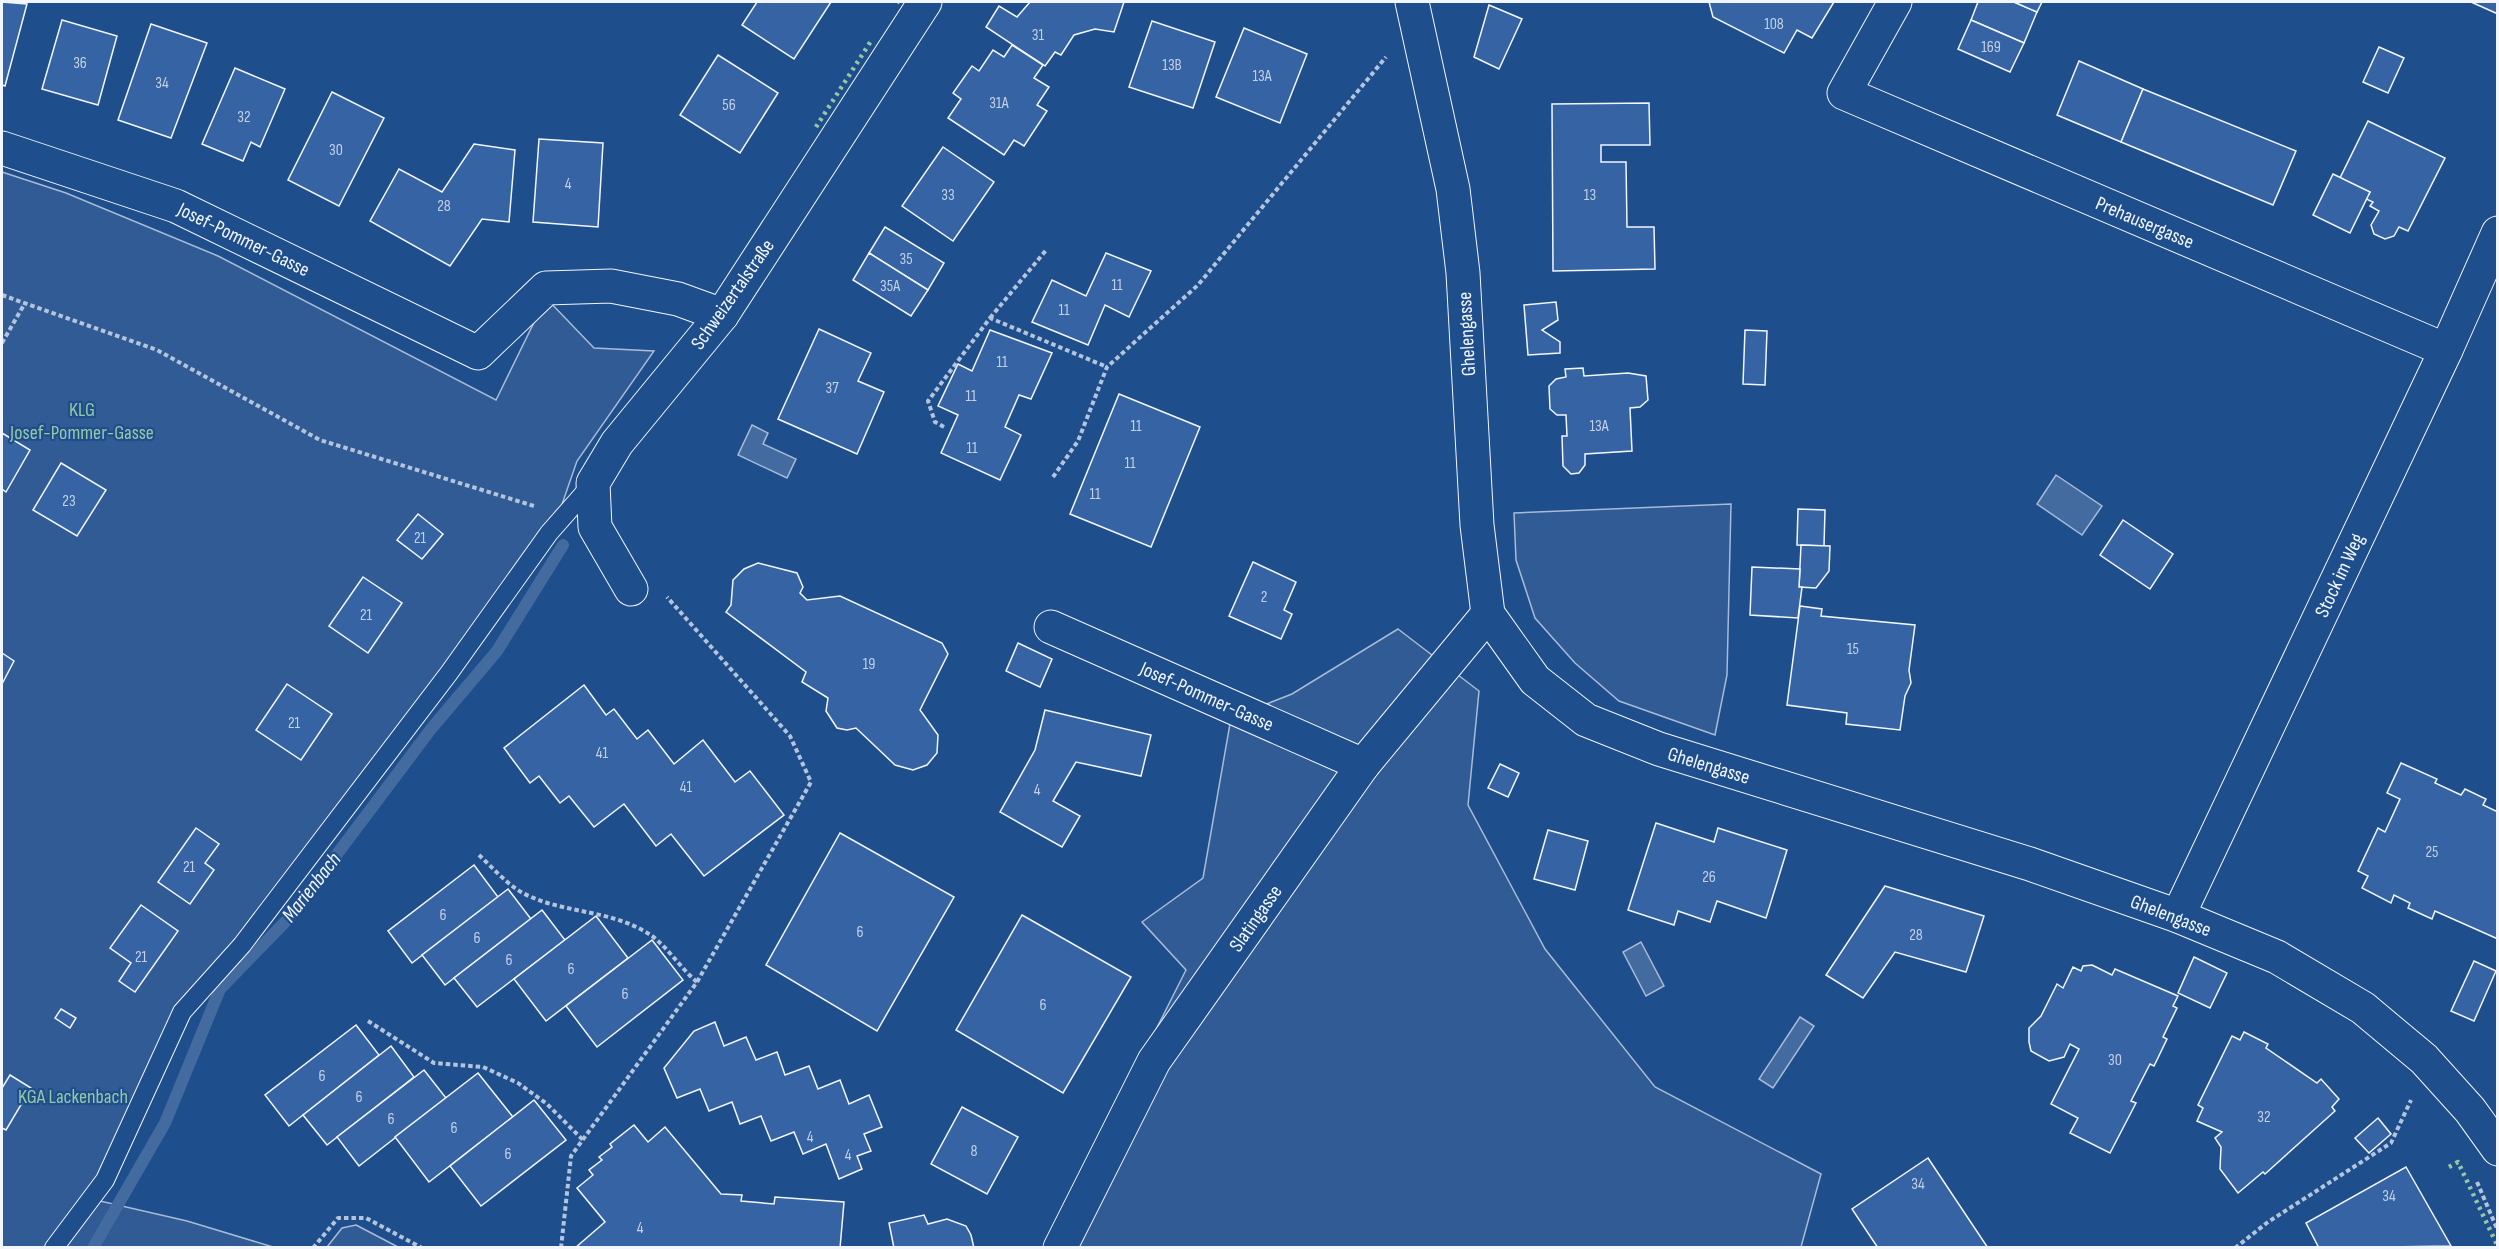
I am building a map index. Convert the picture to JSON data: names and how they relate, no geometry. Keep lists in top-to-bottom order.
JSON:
{
  "streets": {
    "street": [
      "Prehausergasse",
      "Josef-Pommer-Gasse",
      "Schweizertalstraße",
      "Ghelengasse",
      "Stock im Weg",
      "Slatingasse"
    ]
  },
  "crossings": [
    ["Prehausergasse", "Stock im Weg"],
    ["Josef-Pommer-Gasse", "Schweizertalstraße"],
    ["Josef-Pommer-Gasse", "Slatingasse"],
    ["Ghelengasse", "Stock im Weg"],
    ["Ghelengasse", "Slatingasse"]
  ],
  "water": ["Marienbach"],
  "parks": ["KLG Josef-Pommer-Gasse", "KGA Lackenbach"],
  "house_numbers": [
    "108",
    "31",
    "169",
    "36",
    "13B",
    "13A",
    "34",
    "31A",
    "56",
    "32",
    "30",
    "4",
    "33",
    "13",
    "28",
    "35",
    "11",
    "35A",
    "11",
    "11",
    "37",
    "11",
    "11",
    "13A",
    "11",
    "11",
    "11",
    "23",
    "21",
    "2",
    "21",
    "15",
    "19",
    "21",
    "41",
    "41",
    "4",
    "25",
    "21",
    "26",
    "6",
    "6",
    "28",
    "6",
    "21",
    "6",
    "6",
    "6",
    "6",
    "30",
    "6",
    "6",
    "32",
    "6",
    "6",
    "4",
    "8",
    "6",
    "4",
    "34",
    "34",
    "4"
  ]
}
